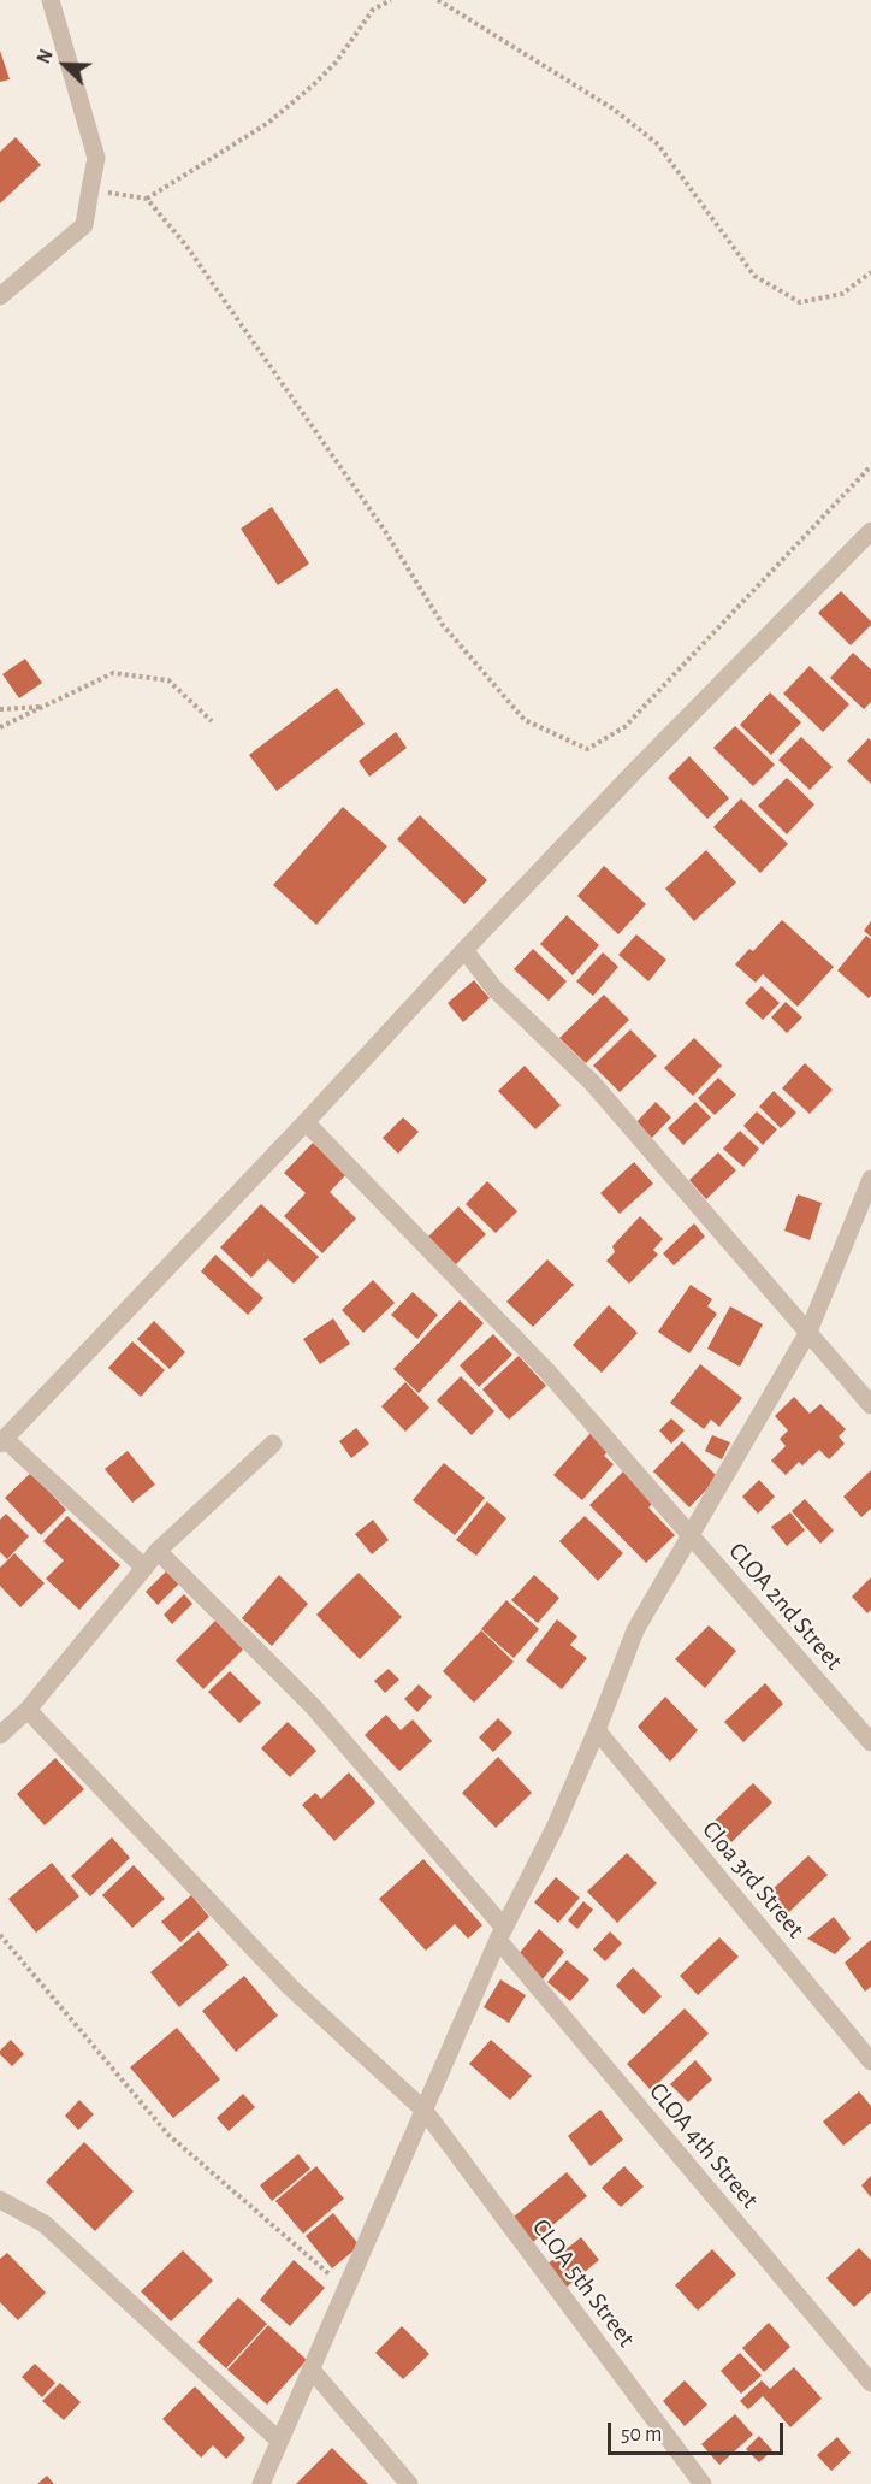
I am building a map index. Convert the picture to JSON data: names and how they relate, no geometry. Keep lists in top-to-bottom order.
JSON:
{
  "streets": {
    "street": [
      "CLOA 2nd Street",
      "Cloa 3rd Street",
      "CLOA 4th Street",
      "CLOA 5th Street"
    ]
  },
  "scale_bar": "50 m",
  "north": "top left"
}
